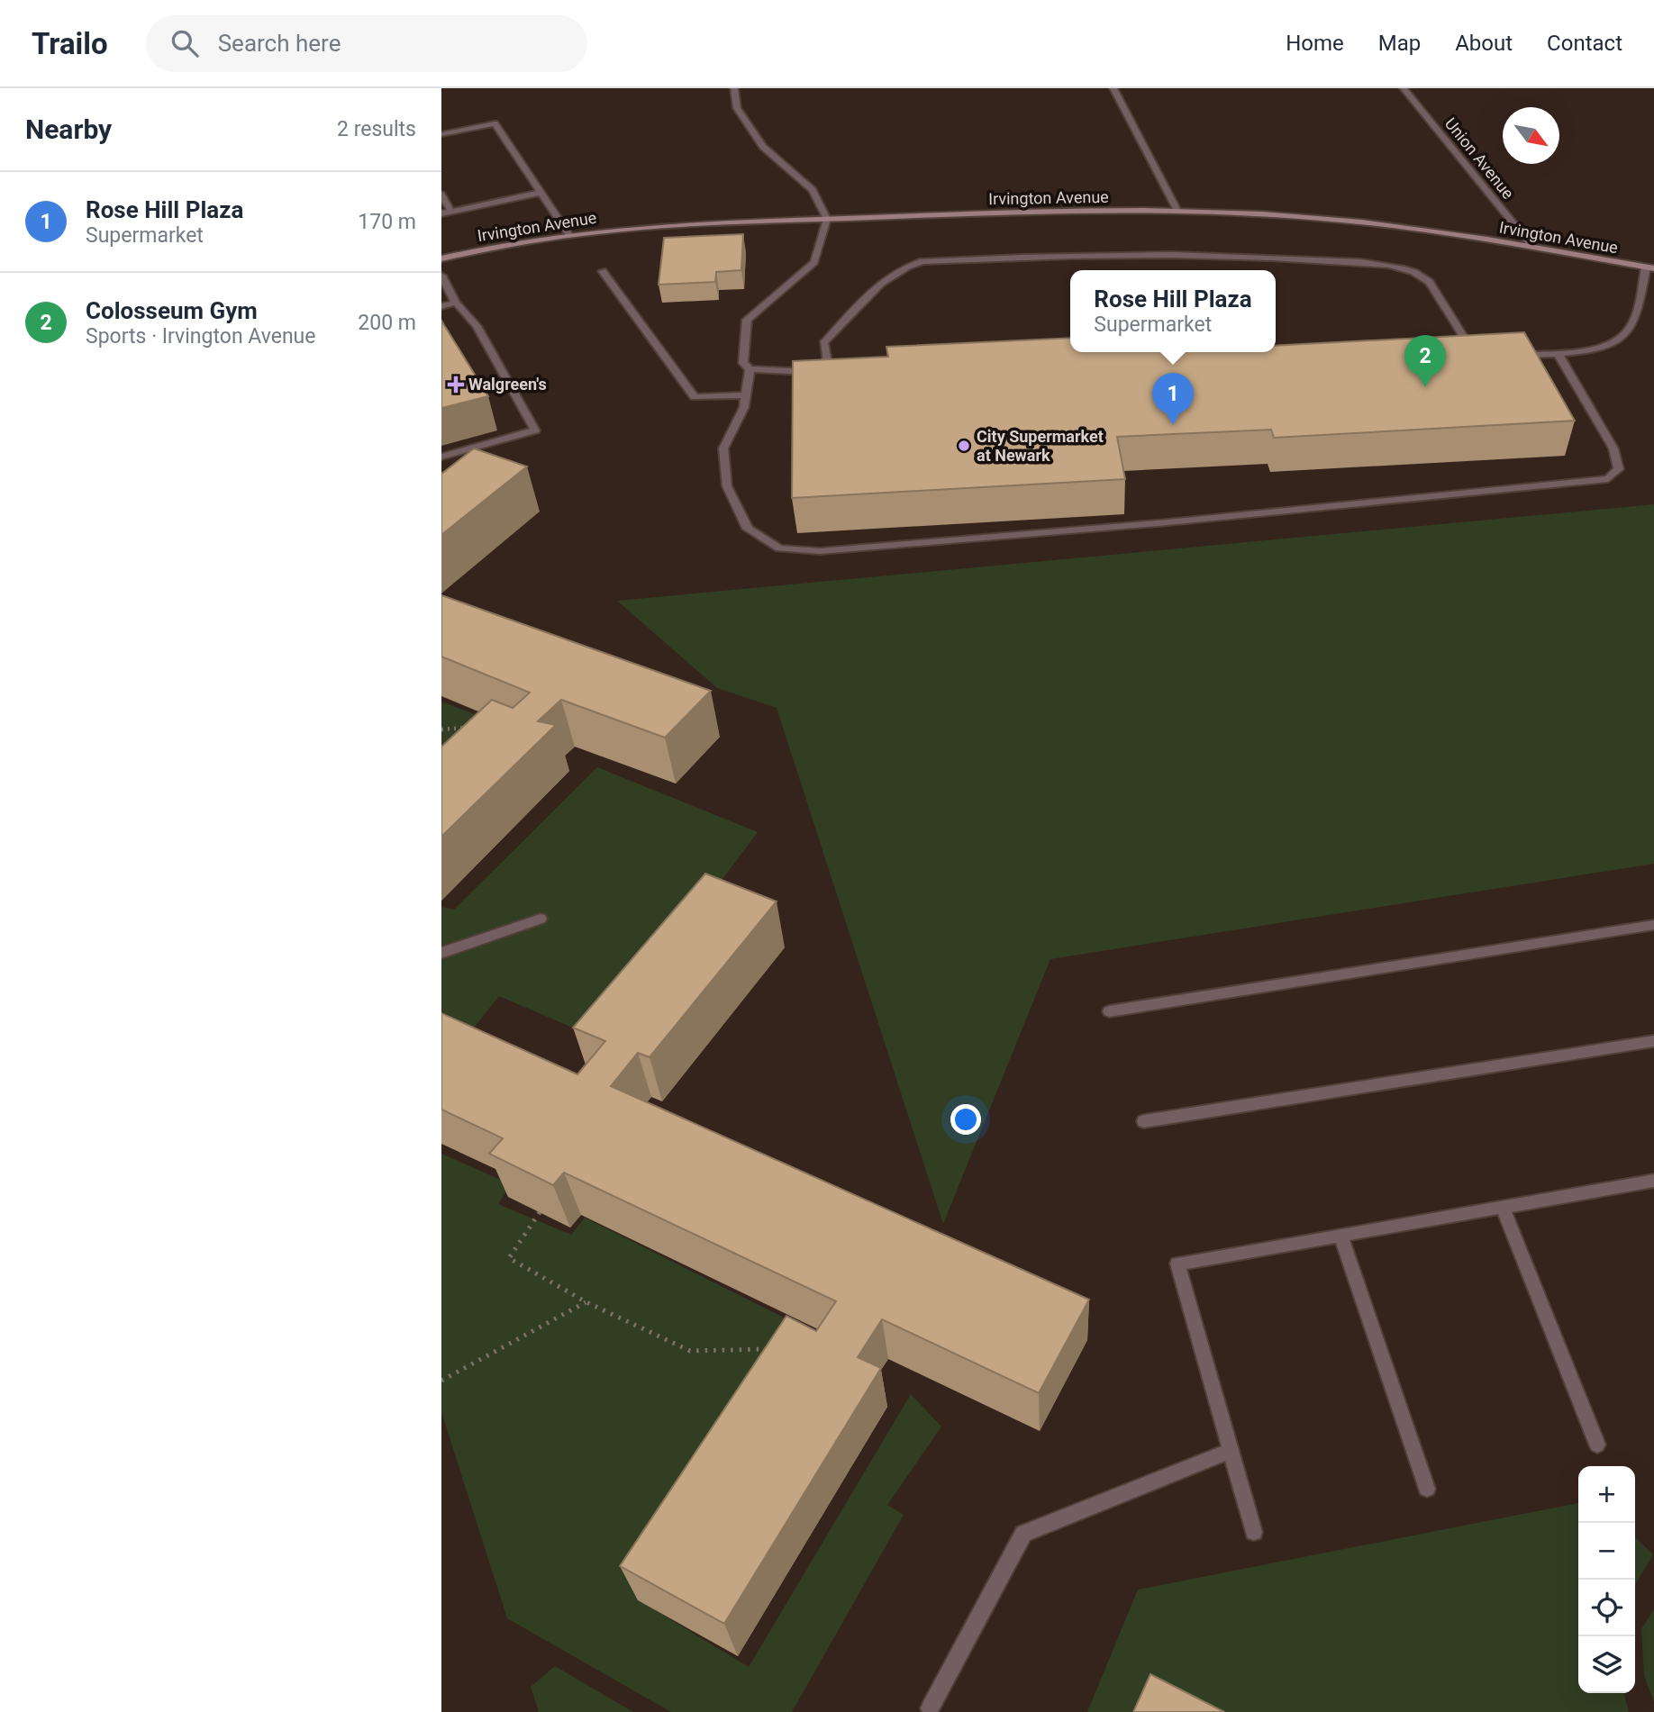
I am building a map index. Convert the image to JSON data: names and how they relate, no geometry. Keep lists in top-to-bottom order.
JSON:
{
  "streets": {
    "main road": ["Irvington Avenue"],
    "street": ["Union Avenue"]
  },
  "crossings": [
    ["Union Avenue", "Irvington Avenue"]
  ],
  "places": {
    "health": ["Walgreen's"],
    "other": ["City Supermarket at Newark"]
  },
  "north": "bottom right",
  "page": {
    "header": "Trailo",
    "search": "Search here",
    "nav": [
      "Home",
      "Map",
      "About",
      "Contact"
    ],
    "heading": ["Nearby", "2 results"],
    "list": [
      {
        "mark": "1",
        "name": "Rose Hill Plaza",
        "note": "Supermarket",
        "value": "170 m"
      },
      {
        "mark": "2",
        "name": "Colosseum Gym",
        "note": "Sports · Irvington Avenue",
        "value": "200 m"
      }
    ],
    "popup": ["Rose Hill Plaza", "Supermarket"],
    "pins": ["2", "1"],
    "map_buttons": ["+", "−"]
  }
}
